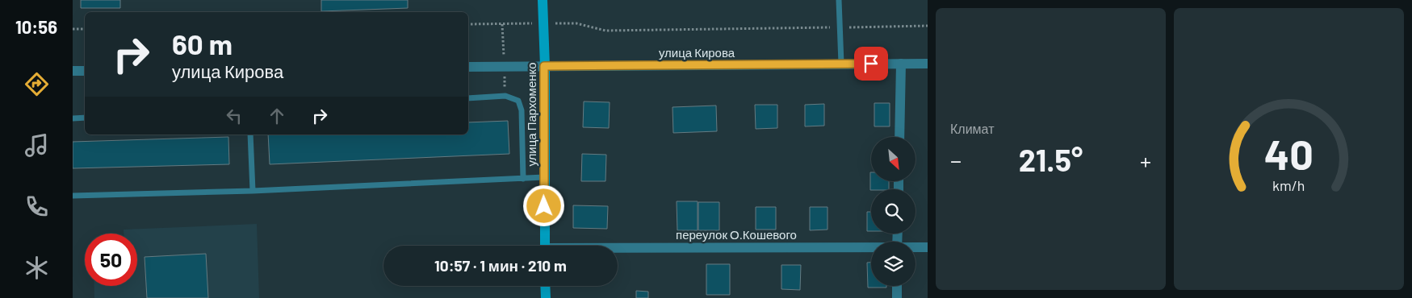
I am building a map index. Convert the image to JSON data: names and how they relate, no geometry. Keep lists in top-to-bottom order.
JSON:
{
  "streets": {
    "main road": ["улица Пархоменко"],
    "street": ["улица Кирова", "переулок О.Кошевого"]
  },
  "crossings": [
    ["улица Кирова", "улица Пархоменко"]
  ],
  "north": "bottom right",
  "page": {
    "tabs": "10:56",
    "tile": "Климат",
    "turn": ["60 m", "улица Кирова"],
    "heat": ["−", "21.5°", "+"],
    "limit": "50",
    "trip": "10:57 · 1 мин · 210 m",
    "gauge": ["40", "km/h"]
  }
}
